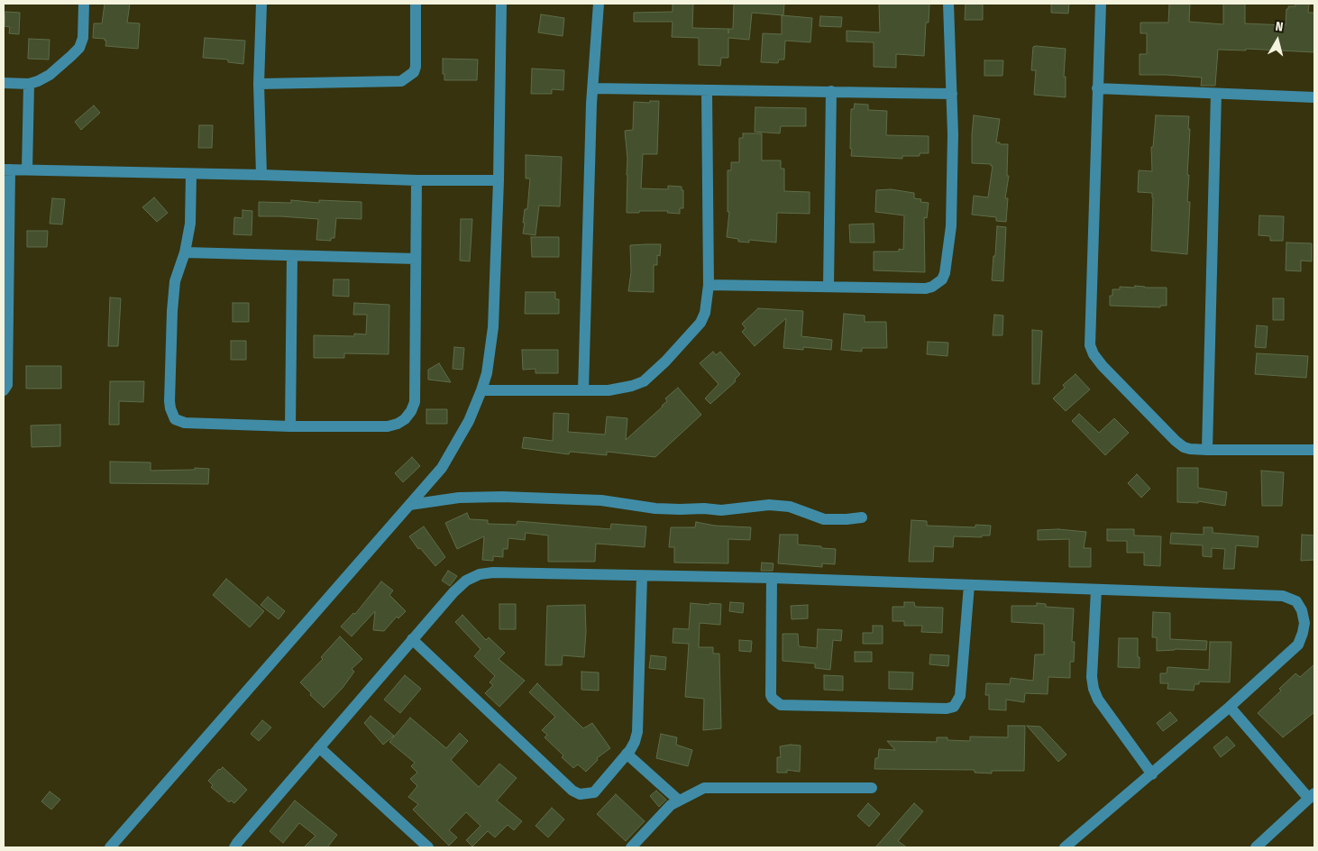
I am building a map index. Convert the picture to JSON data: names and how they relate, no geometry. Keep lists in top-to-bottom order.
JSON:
{
  "north": "top"
}
